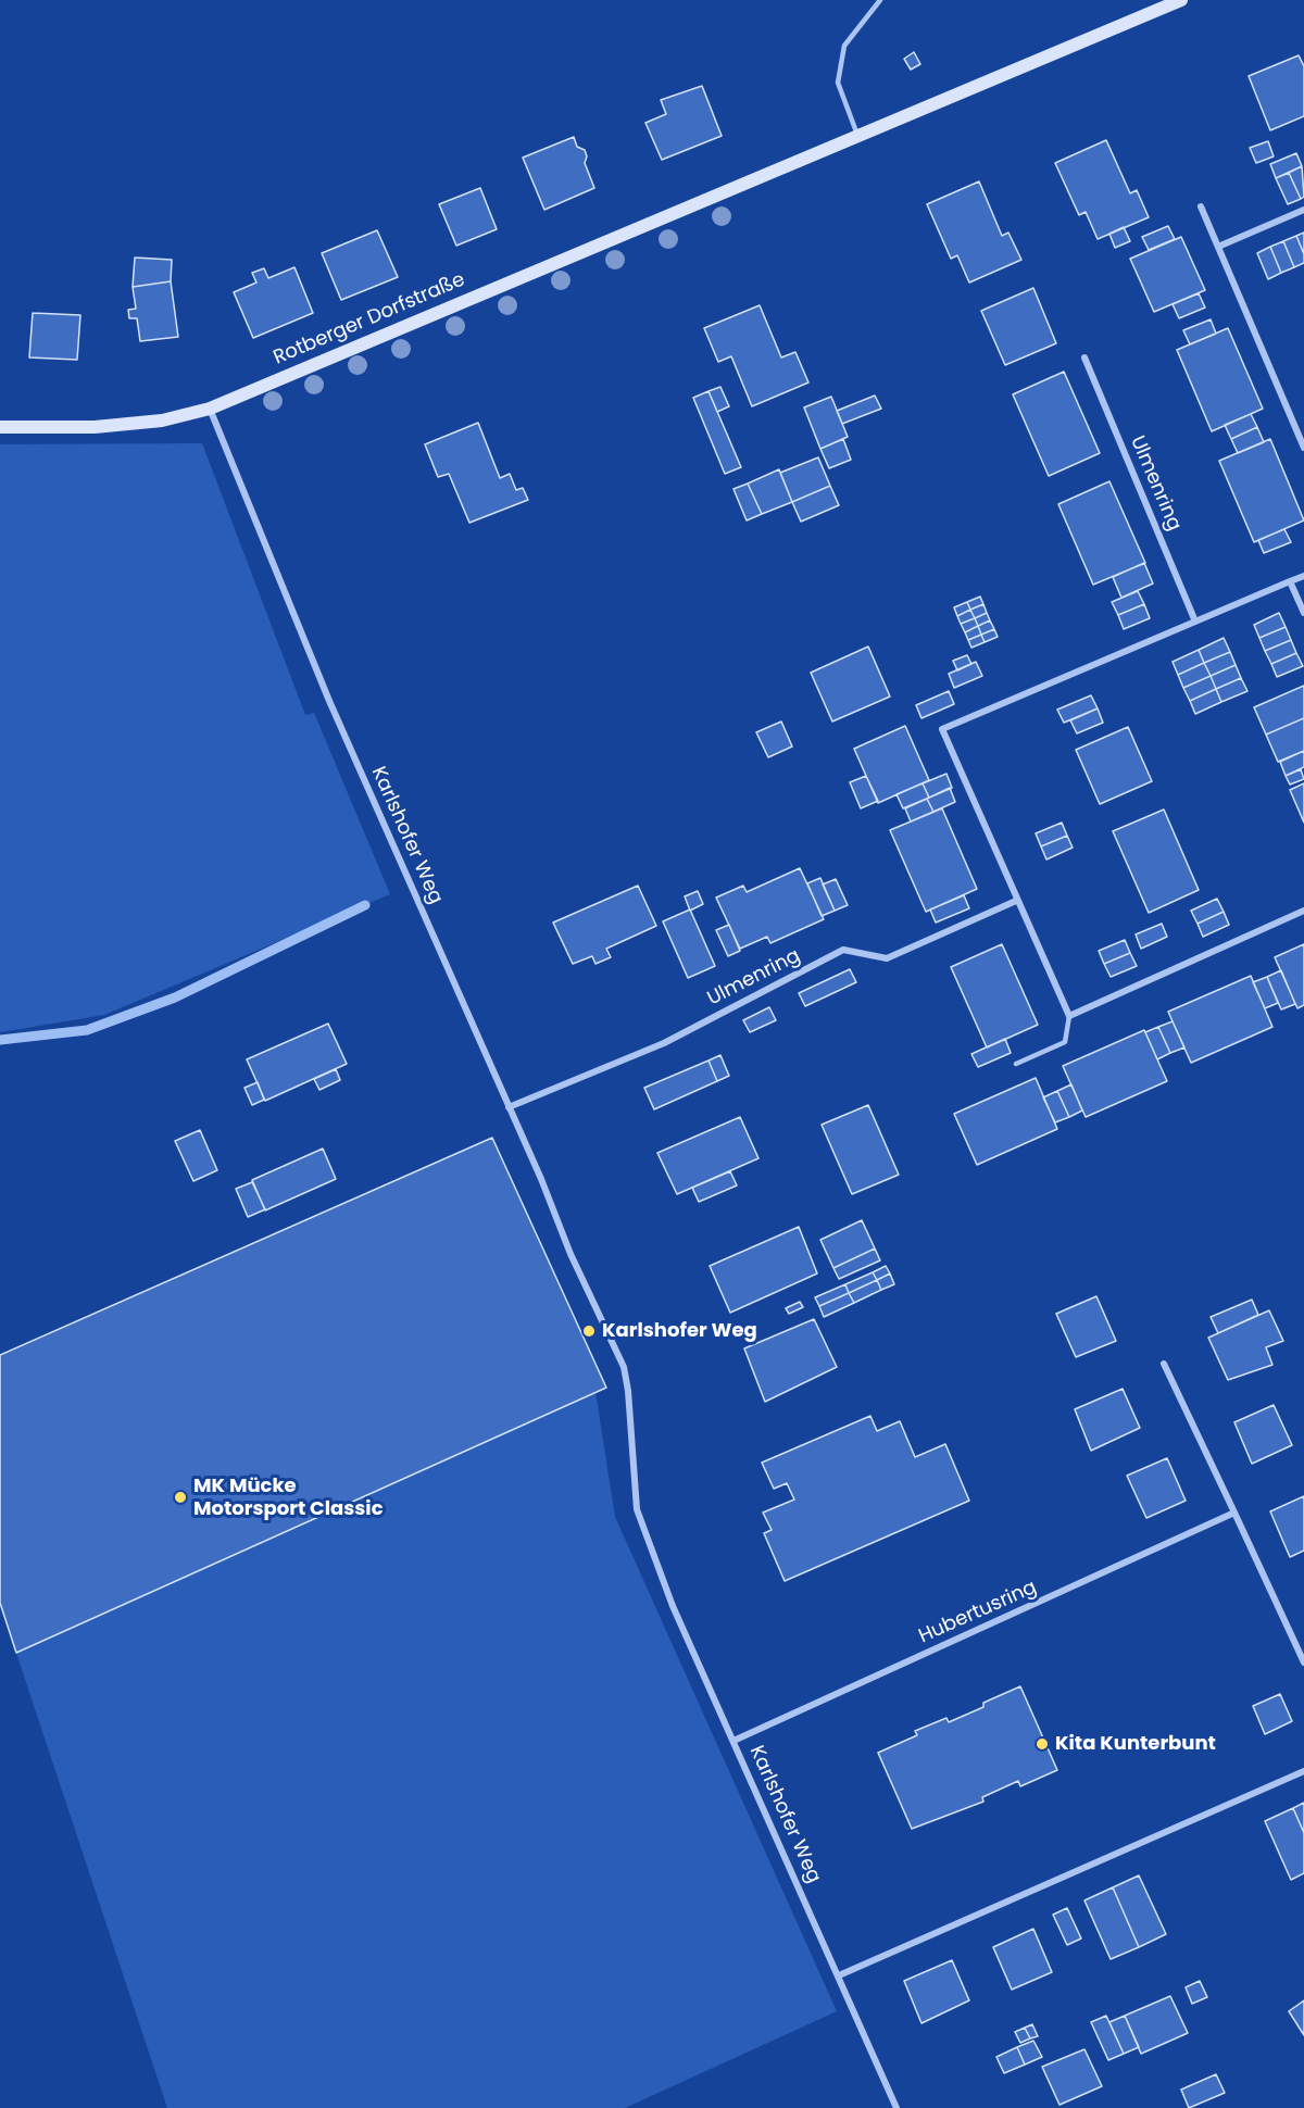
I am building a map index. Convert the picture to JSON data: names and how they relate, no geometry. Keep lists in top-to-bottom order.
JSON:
{
  "streets": {
    "main road": ["Rotberger Dorfstraße"],
    "street": ["Ulmenring", "Karlshofer Weg", "Hubertusring"]
  },
  "crossings": [
    ["Rotberger Dorfstraße", "Karlshofer Weg"],
    ["Ulmenring", "Karlshofer Weg"],
    ["Karlshofer Weg", "Hubertusring"]
  ],
  "places": ["Karlshofer Weg", "MK Mücke Motorsport Classic", "Kita Kunterbunt"]
}
